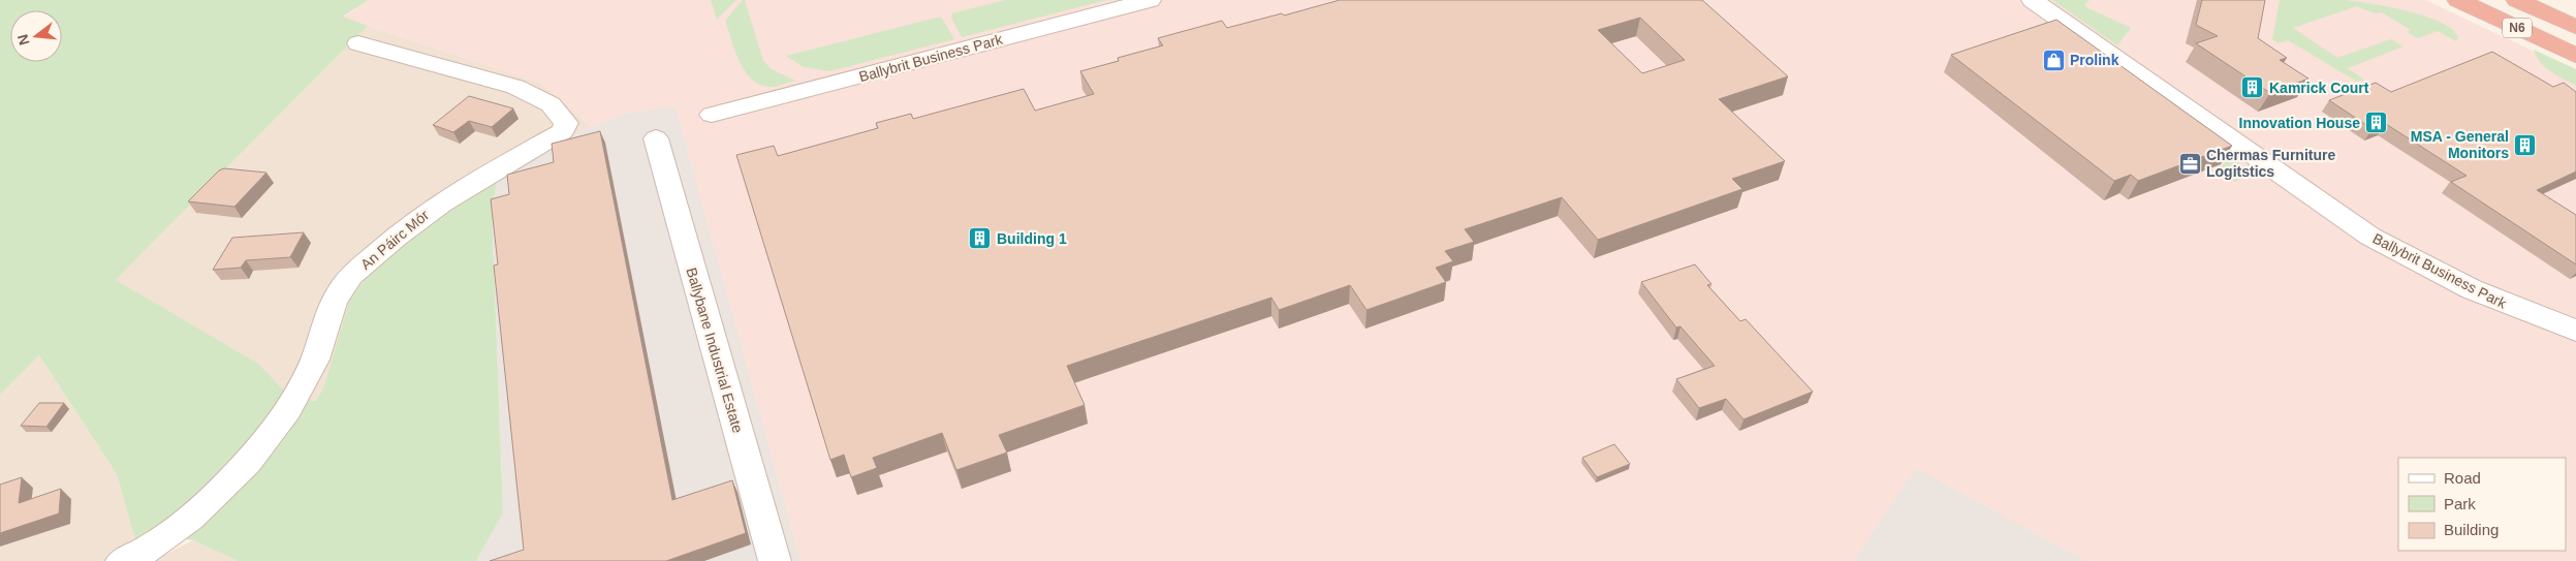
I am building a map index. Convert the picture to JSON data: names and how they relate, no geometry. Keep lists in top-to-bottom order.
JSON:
{
  "streets": {
    "highway": ["N6"],
    "street": ["Ballybrit Business Park", "An Páirc Mór", "Ballybane Industrial Estate"]
  },
  "places": {
    "shop": ["Prolink"],
    "building": [
      "Kamrick Court",
      "Innovation House",
      "MSA - General Monitors",
      "Building 1"
    ],
    "office": ["Chermas Furniture Logitstics"]
  },
  "legend": ["Road", "Park", "Building"],
  "north": "left"
}
